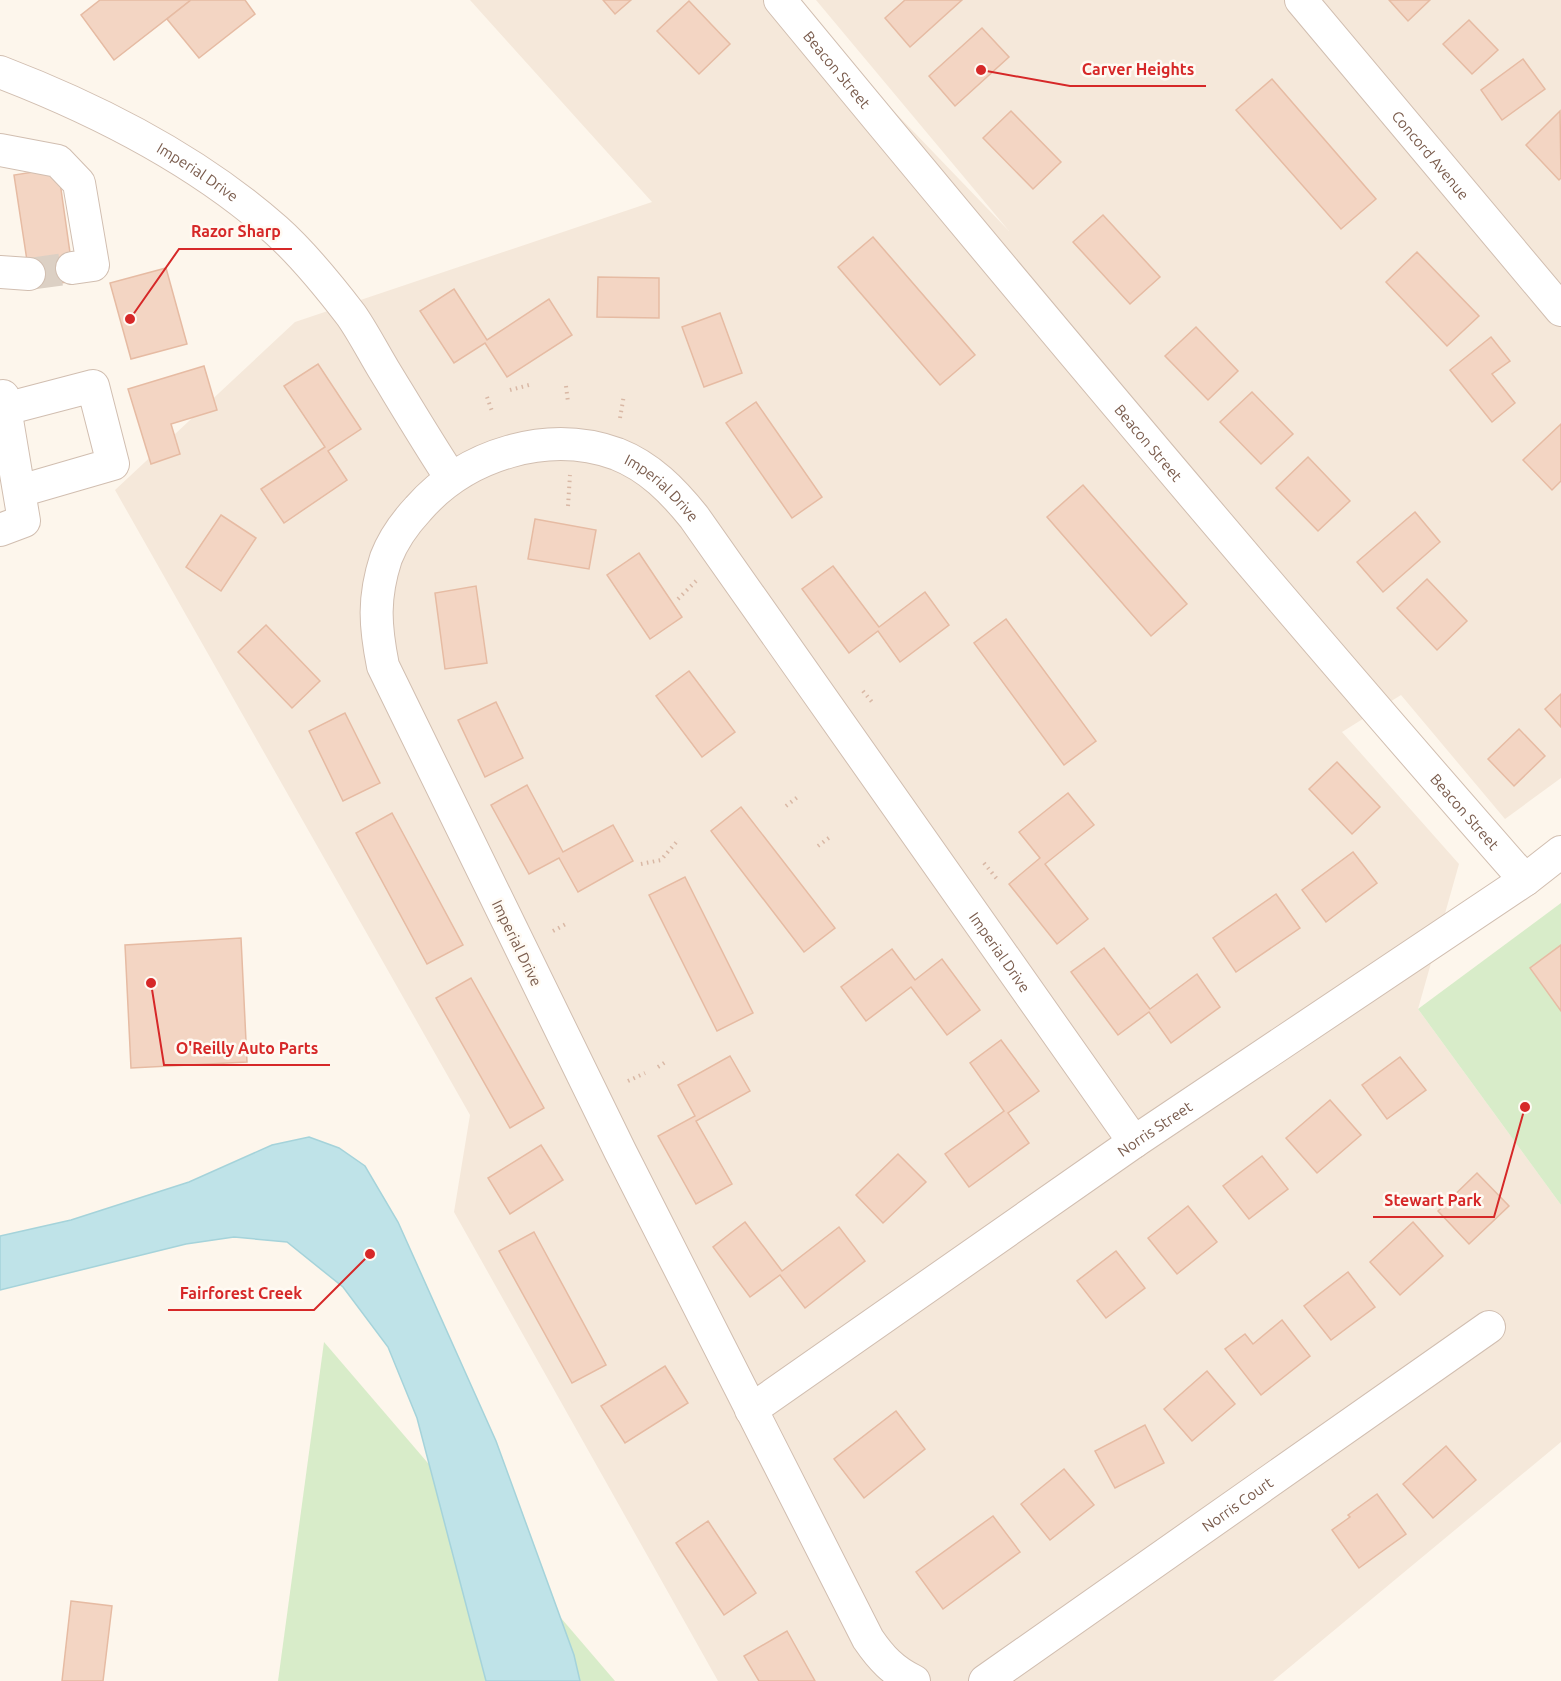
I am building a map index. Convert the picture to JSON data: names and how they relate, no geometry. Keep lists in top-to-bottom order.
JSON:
{
  "streets": {
    "street": [
      "Beacon Street",
      "Concord Avenue",
      "Imperial Drive",
      "Norris Street",
      "Norris Court"
    ]
  },
  "crossings": [
    ["Beacon Street", "Norris Street"],
    ["Imperial Drive", "Norris Street"]
  ],
  "places": [
    "Carver Heights",
    "Razor Sharp",
    "O'Reilly Auto Parts",
    "Stewart Park",
    "Fairforest Creek"
  ]
}
